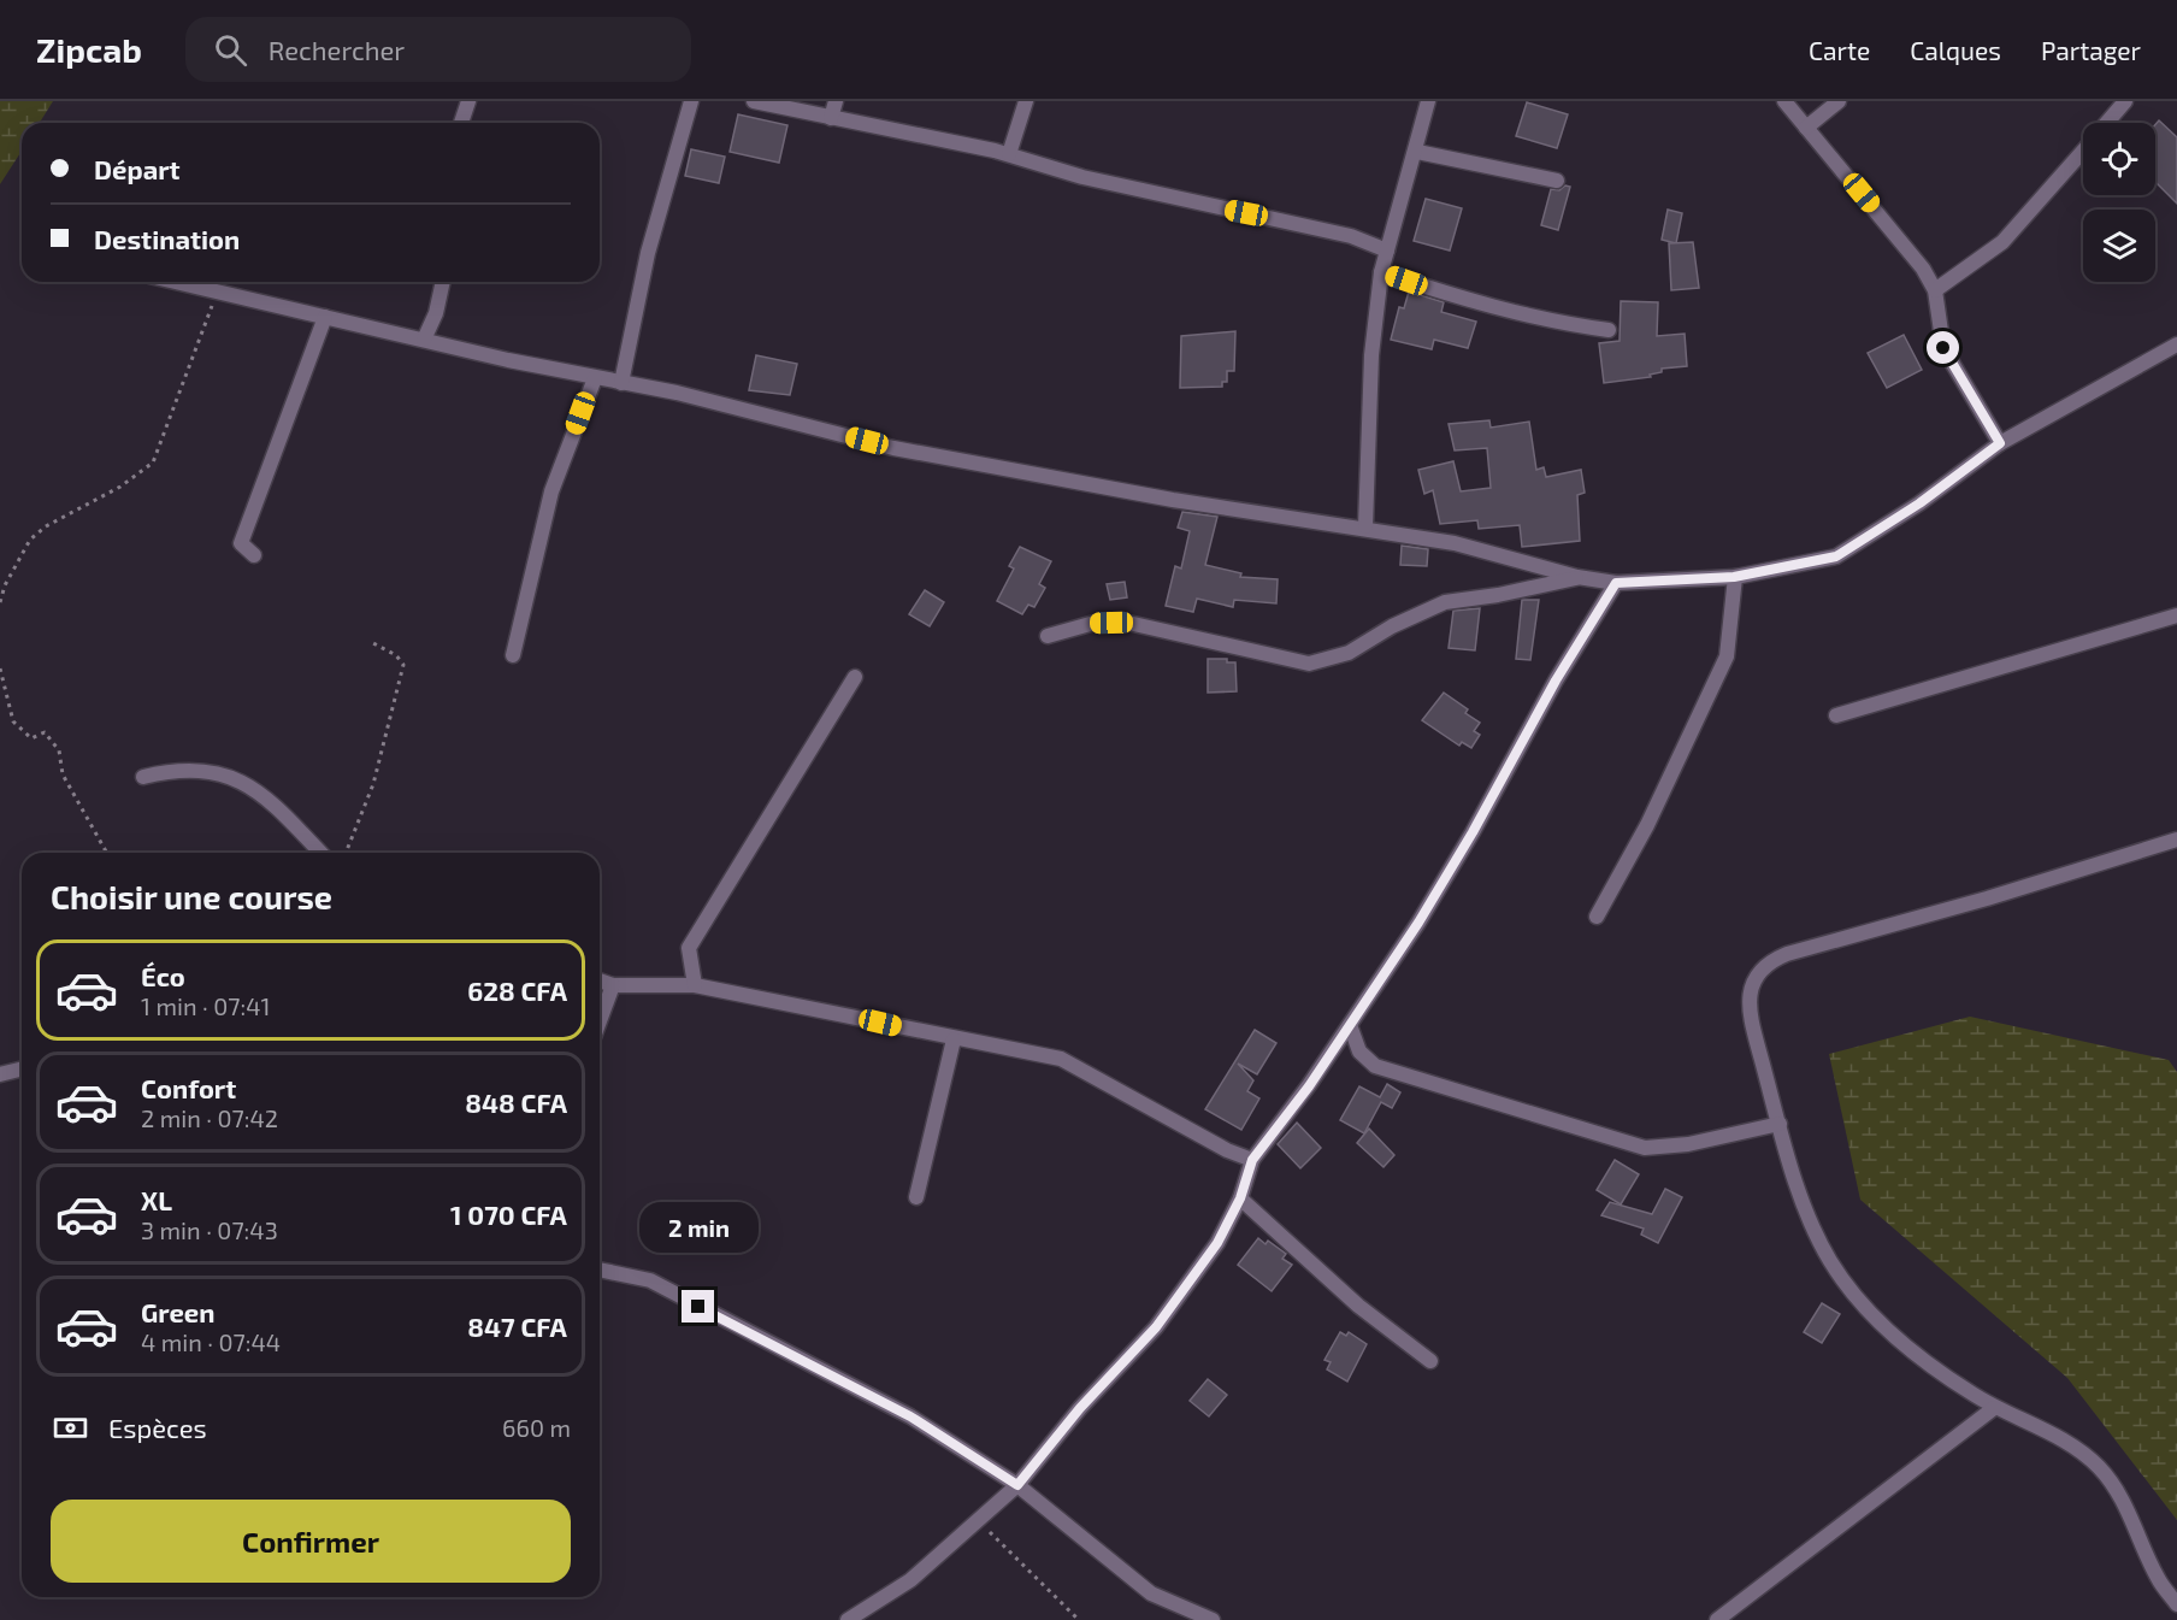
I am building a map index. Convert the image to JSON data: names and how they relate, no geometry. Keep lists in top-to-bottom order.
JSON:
{
  "page": {
    "header": "Zipcab",
    "search": "Rechercher",
    "nav": ["Carte", "Calques", "Partager"],
    "banner": ["Départ", "Destination"],
    "heading": "Choisir une course",
    "list": [
      {
        "name": "Éco",
        "note": "1 min · 07:41",
        "value": "628 CFA"
      },
      {
        "name": "Confort",
        "note": "2 min · 07:42",
        "value": "848 CFA"
      },
      {
        "name": "XL",
        "note": "3 min · 07:43",
        "value": "1 070 CFA"
      },
      {
        "name": "Green",
        "note": "4 min · 07:44",
        "value": "847 CFA"
      }
    ],
    "bubble": "2 min",
    "pay": ["Espèces", "660 m"],
    "buttons": "Confirmer"
  }
}
